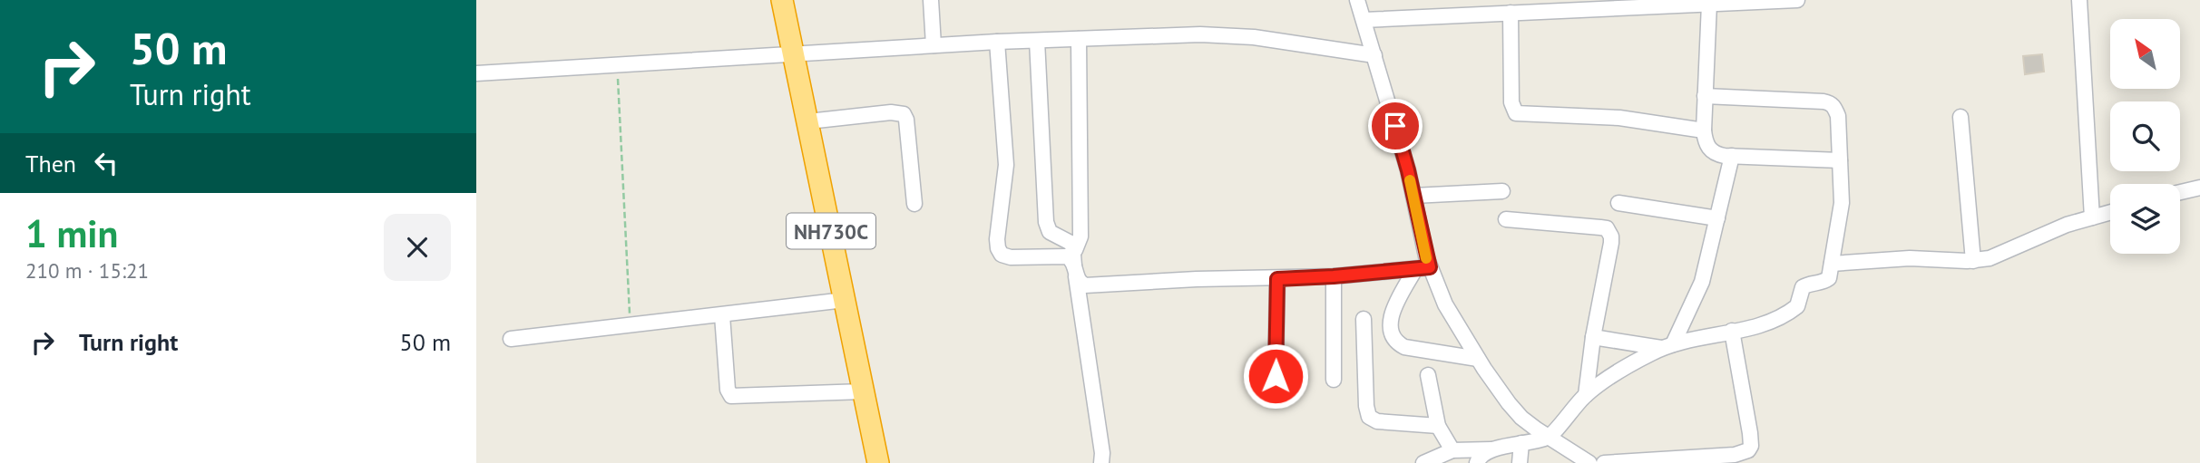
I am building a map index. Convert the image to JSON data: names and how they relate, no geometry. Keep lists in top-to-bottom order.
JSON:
{
  "streets": {
    "highway": ["NH730C"]
  },
  "north": "top left",
  "page": {
    "turn": ["50 m", "Turn right"],
    "then": "Then",
    "heading": ["1 min", "210 m · 15:21"],
    "list": [
      {
        "name": "Turn right",
        "value": "50 m"
      }
    ]
  }
}
